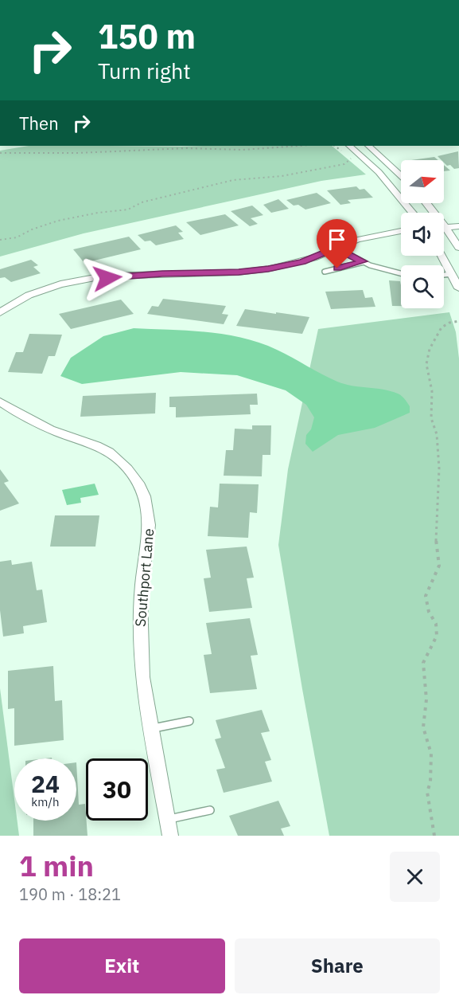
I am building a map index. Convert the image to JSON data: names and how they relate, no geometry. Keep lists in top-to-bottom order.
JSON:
{
  "streets": {
    "street": ["Southport Lane"]
  },
  "north": "right",
  "page": {
    "turn": ["150 m", "Turn right"],
    "then": "Then",
    "speed": "24 km/h",
    "limit": "30",
    "heading": ["1 min", "190 m · 18:21"],
    "buttons": ["Exit", "Share"]
  }
}
